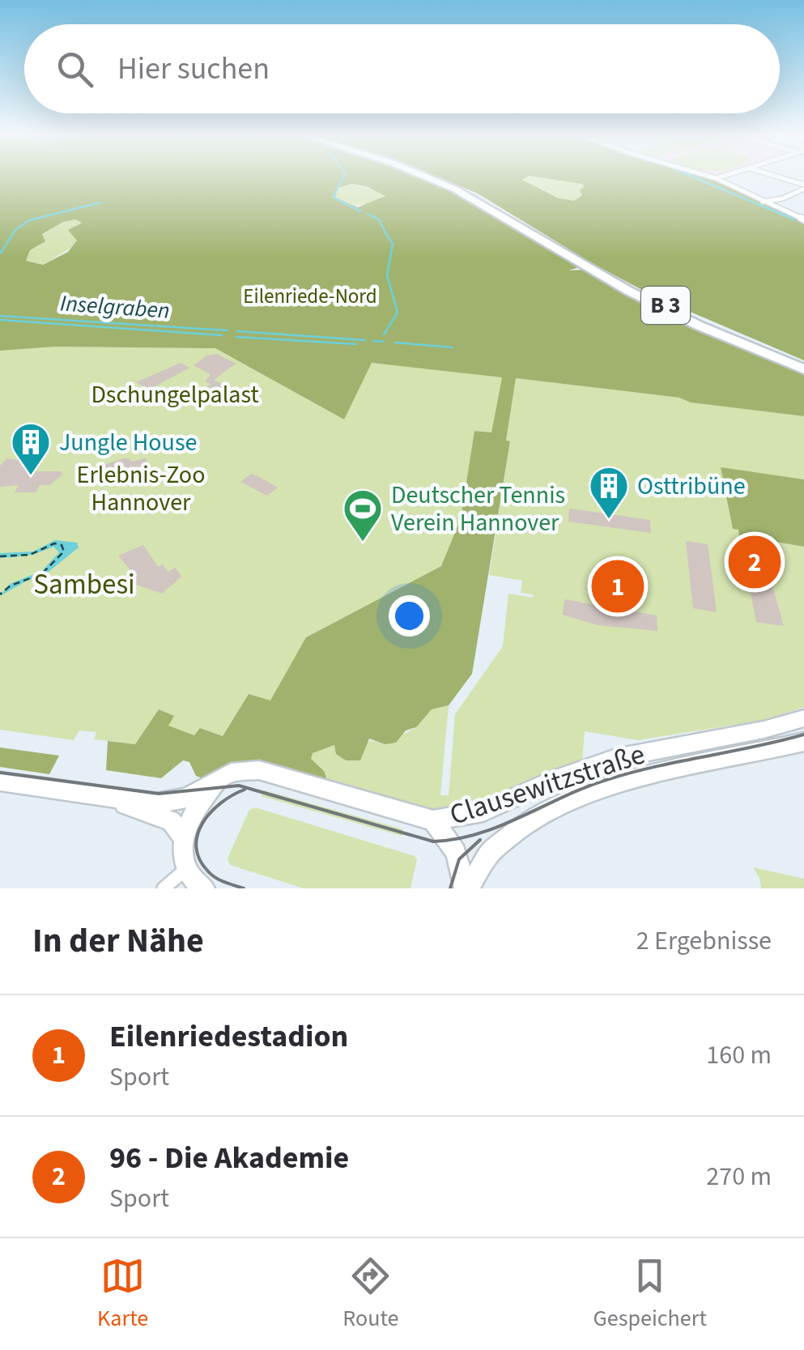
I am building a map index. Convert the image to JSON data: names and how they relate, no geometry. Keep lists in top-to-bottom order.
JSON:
{
  "streets": {
    "highway": ["B 3"],
    "street": ["Clausewitzstraße"]
  },
  "water": ["Inselgraben"],
  "parks": [
    "Eilenriede-Nord",
    "Dschungelpalast",
    "Erlebnis-Zoo Hannover",
    "Sambesi"
  ],
  "places": {
    "building": ["Jungle House", "Osttribüne"],
    "sports": ["Deutscher Tennis Verein Hannover"]
  },
  "page": {
    "search": "Hier suchen",
    "pins": ["2", "1"],
    "heading": ["In der Nähe", "2 Ergebnisse"],
    "list": [
      {
        "mark": "1",
        "name": "Eilenriedestadion",
        "note": "Sport",
        "value": "160 m"
      },
      {
        "mark": "2",
        "name": "96 - Die Akademie",
        "note": "Sport",
        "value": "270 m"
      }
    ],
    "nav": ["Karte", "Route", "Gespeichert"]
  }
}
